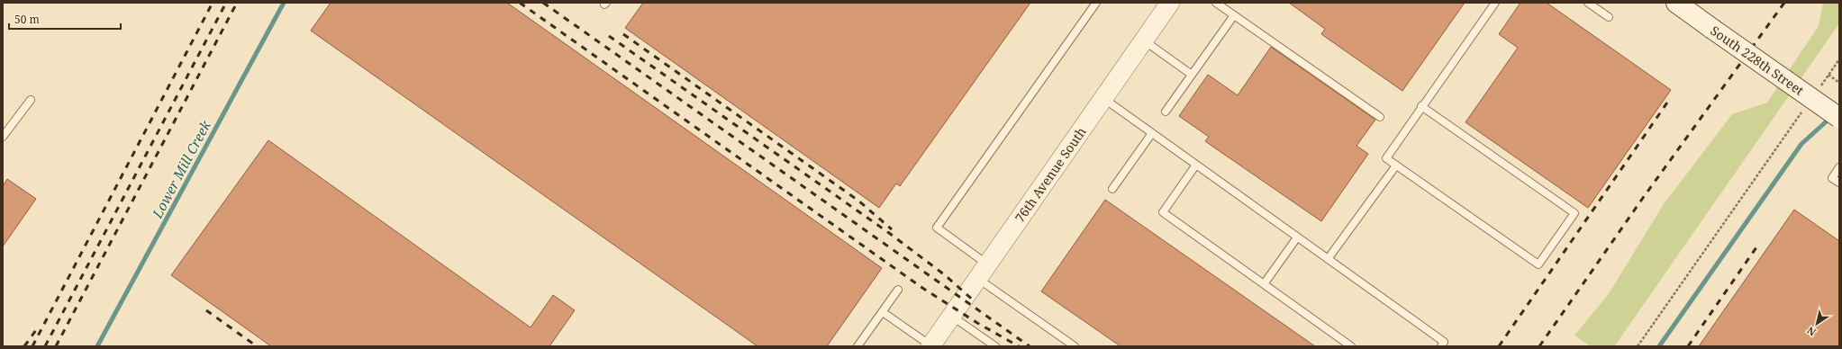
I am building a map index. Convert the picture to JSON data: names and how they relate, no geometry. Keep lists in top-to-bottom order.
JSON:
{
  "streets": {
    "main road": ["South 228th Street"],
    "street": ["76th Avenue South"]
  },
  "water": ["Lower Mill Creek"],
  "scale_bar": "50 m",
  "north": "bottom left"
}
